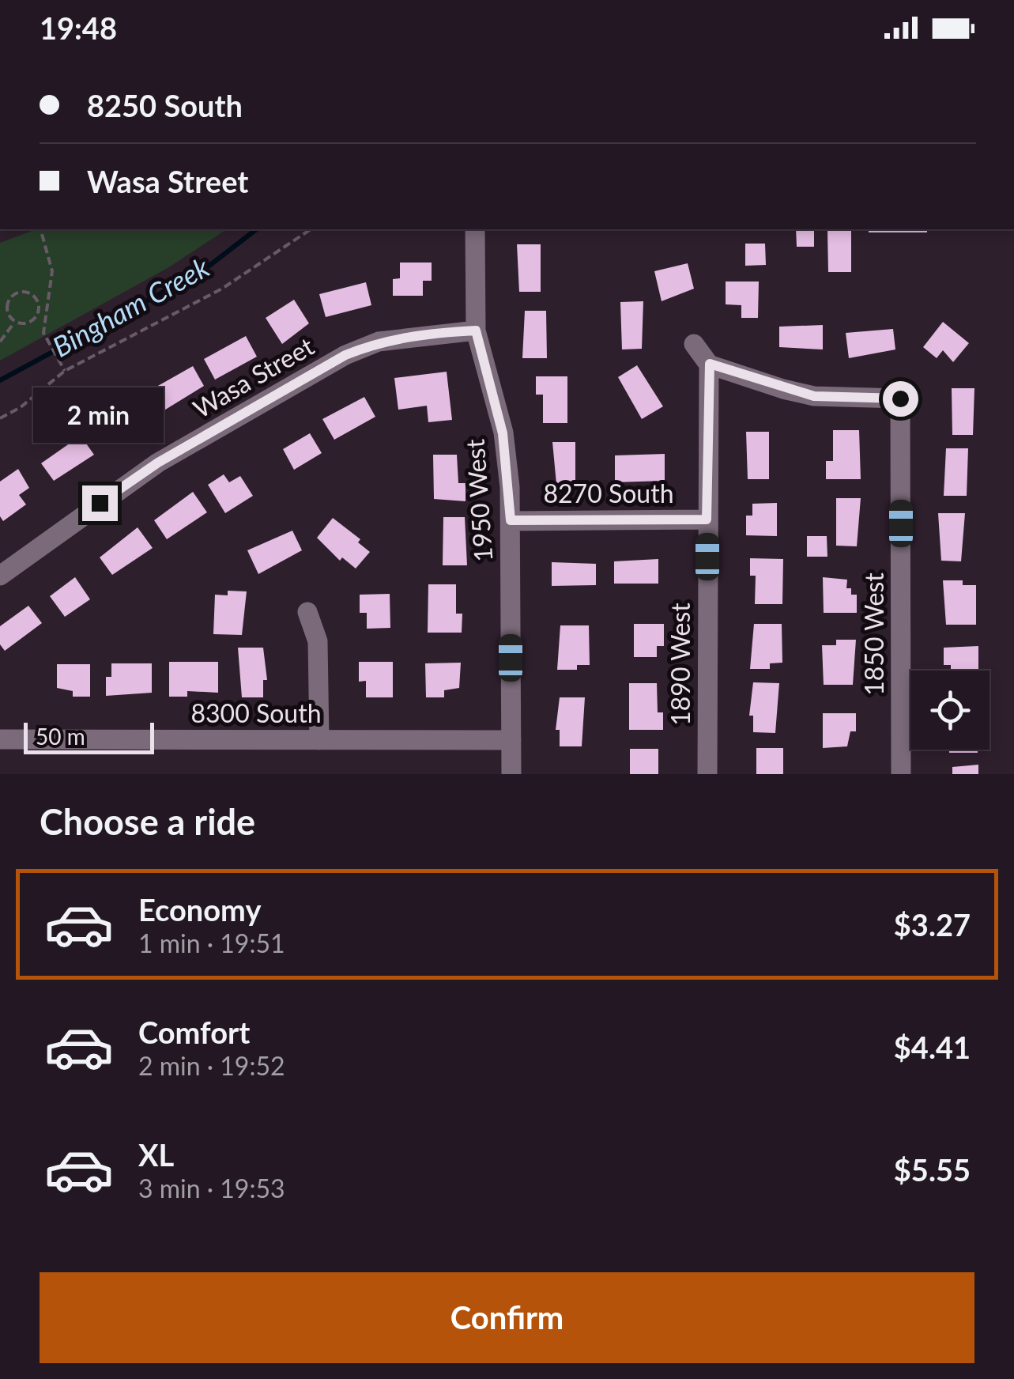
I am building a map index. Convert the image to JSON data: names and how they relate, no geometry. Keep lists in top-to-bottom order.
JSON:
{
  "streets": {
    "street": [
      "Wasa Street",
      "8270 South",
      "1950 West",
      "1850 West",
      "1890 West",
      "8300 South"
    ]
  },
  "crossings": [
    ["Wasa Street", "1950 West"],
    ["8270 South", "1950 West"],
    ["8270 South", "1890 West"],
    ["1950 West", "8300 South"],
    ["1850 West", "1890 West"]
  ],
  "water": ["Bingham Creek"],
  "scale_bar": "50 m",
  "page": {
    "status": "19:48",
    "banner": ["8250 South", "Wasa Street"],
    "bubble": "2 min",
    "scale": "50 m",
    "heading": "Choose a ride",
    "list": [
      {
        "name": "Economy",
        "note": "1 min · 19:51",
        "value": "$3.27"
      },
      {
        "name": "Comfort",
        "note": "2 min · 19:52",
        "value": "$4.41"
      },
      {
        "name": "XL",
        "note": "3 min · 19:53",
        "value": "$5.55"
      }
    ],
    "buttons": "Confirm"
  }
}
